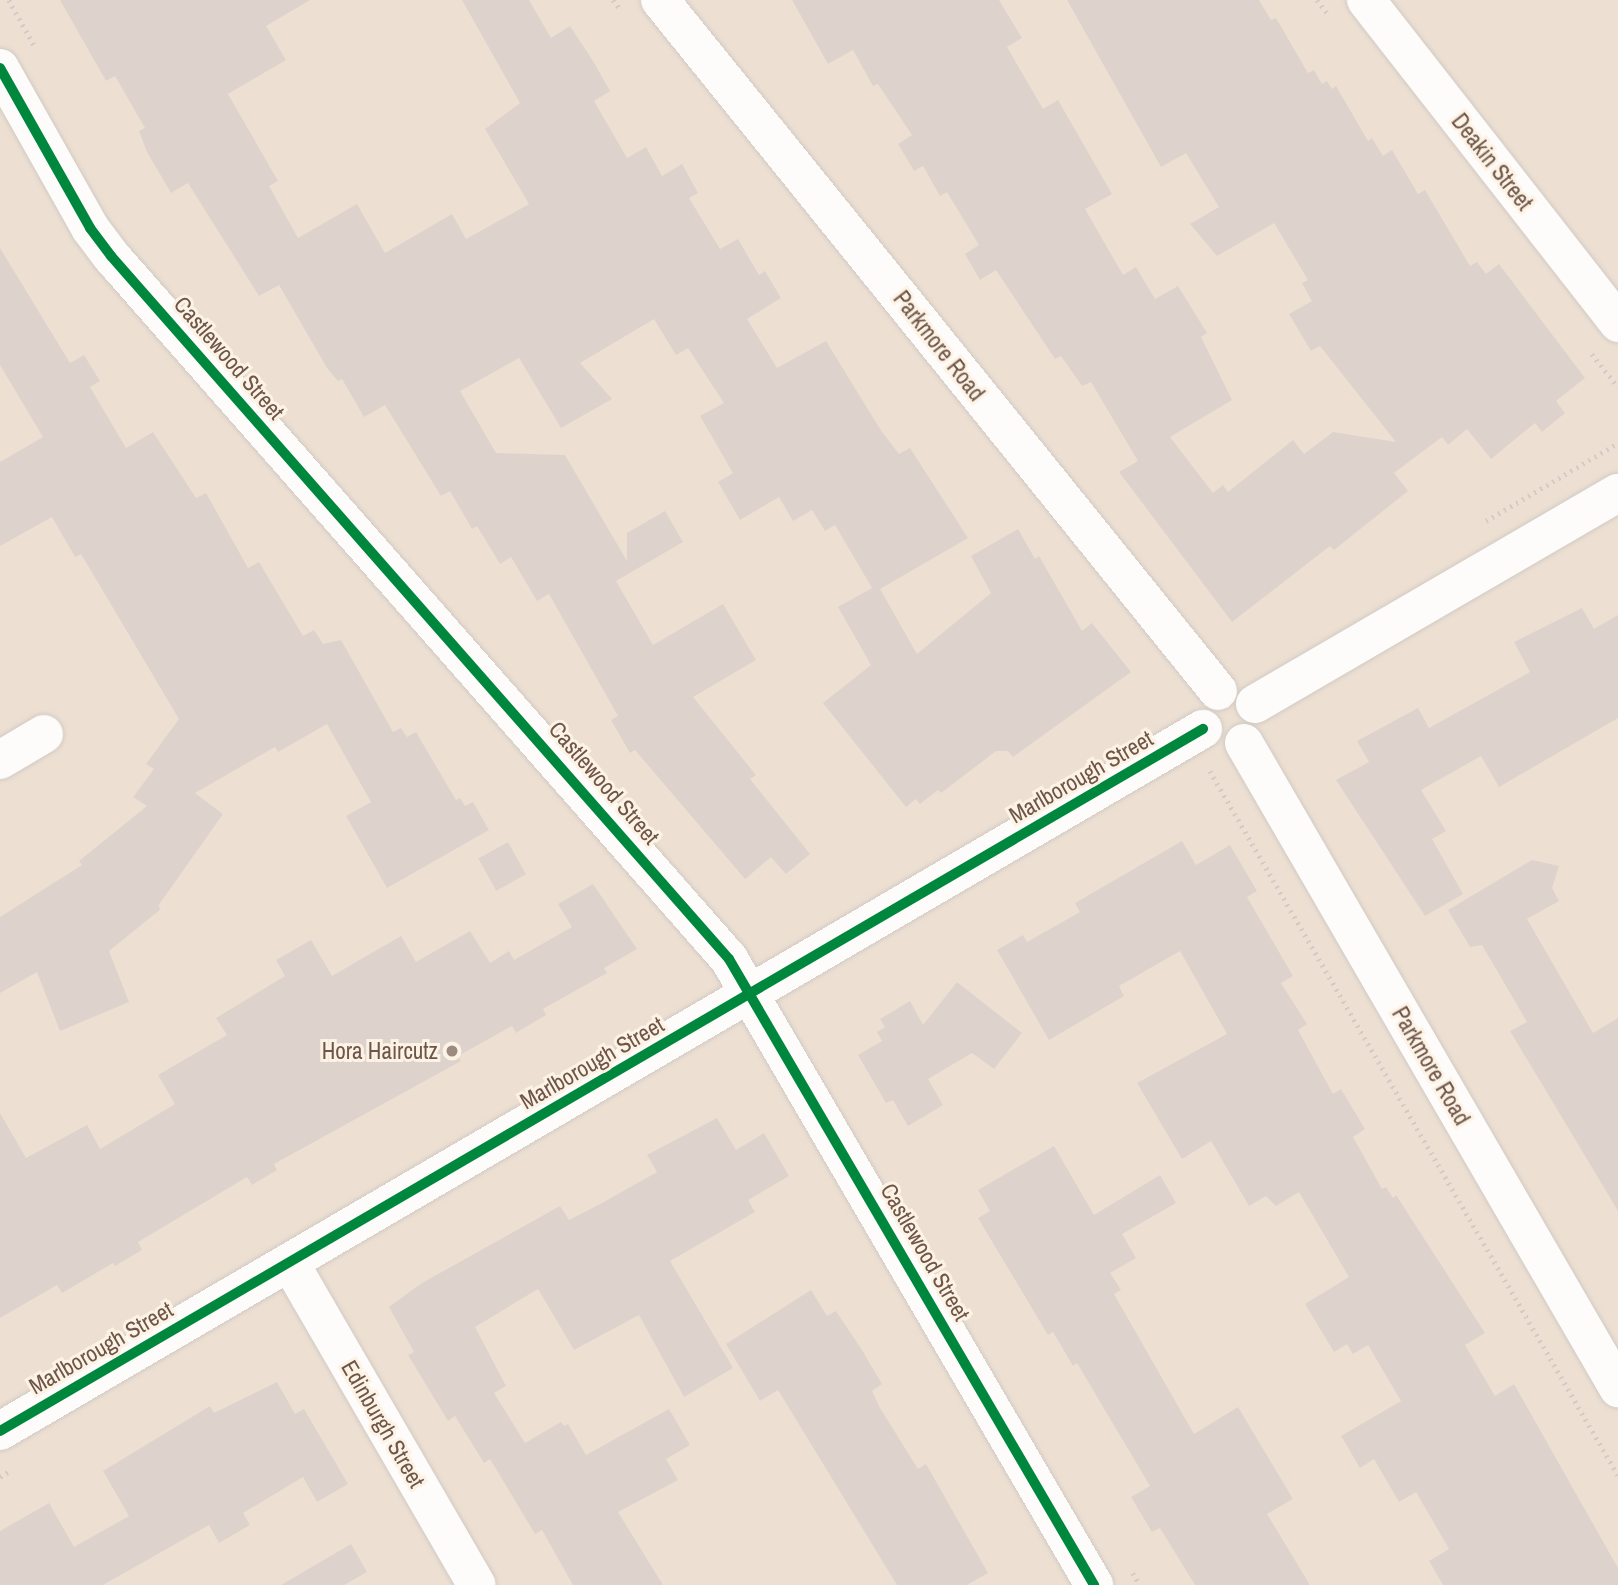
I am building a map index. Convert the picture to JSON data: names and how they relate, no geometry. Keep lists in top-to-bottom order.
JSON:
{
  "streets": {
    "street": [
      "Deakin Street",
      "Parkmore Road",
      "Castlewood Street",
      "Marlborough Street",
      "Edinburgh Street"
    ]
  },
  "crossings": [
    ["Parkmore Road", "Marlborough Street"],
    ["Castlewood Street", "Marlborough Street"],
    ["Marlborough Street", "Edinburgh Street"]
  ],
  "places": ["Hora Haircutz"]
}
